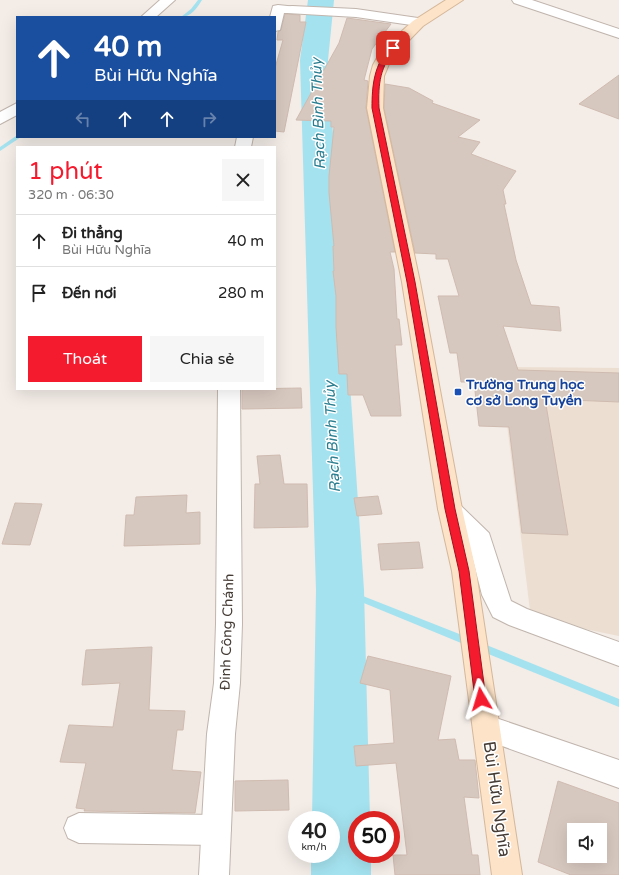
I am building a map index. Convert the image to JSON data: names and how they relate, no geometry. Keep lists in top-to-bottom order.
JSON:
{
  "streets": {
    "main road": ["Bùi Hữu Nghĩa"],
    "street": ["Đinh Công Chánh"]
  },
  "water": ["Rạch Bình Thủy"],
  "places": {
    "transit": ["Trường Trung học cơ sở Long Tuyền"]
  },
  "page": {
    "turn": ["40 m", "Bùi Hữu Nghĩa"],
    "heading": ["1 phút", "320 m · 06:30"],
    "list": [
      {
        "name": "Đi thẳng",
        "note": "Bùi Hữu Nghĩa",
        "value": "40 m"
      },
      {
        "name": "Đến nơi",
        "value": "280 m"
      }
    ],
    "buttons": ["Thoát", "Chia sẻ"],
    "speed": "40 km/h",
    "limit": "50"
  }
}
